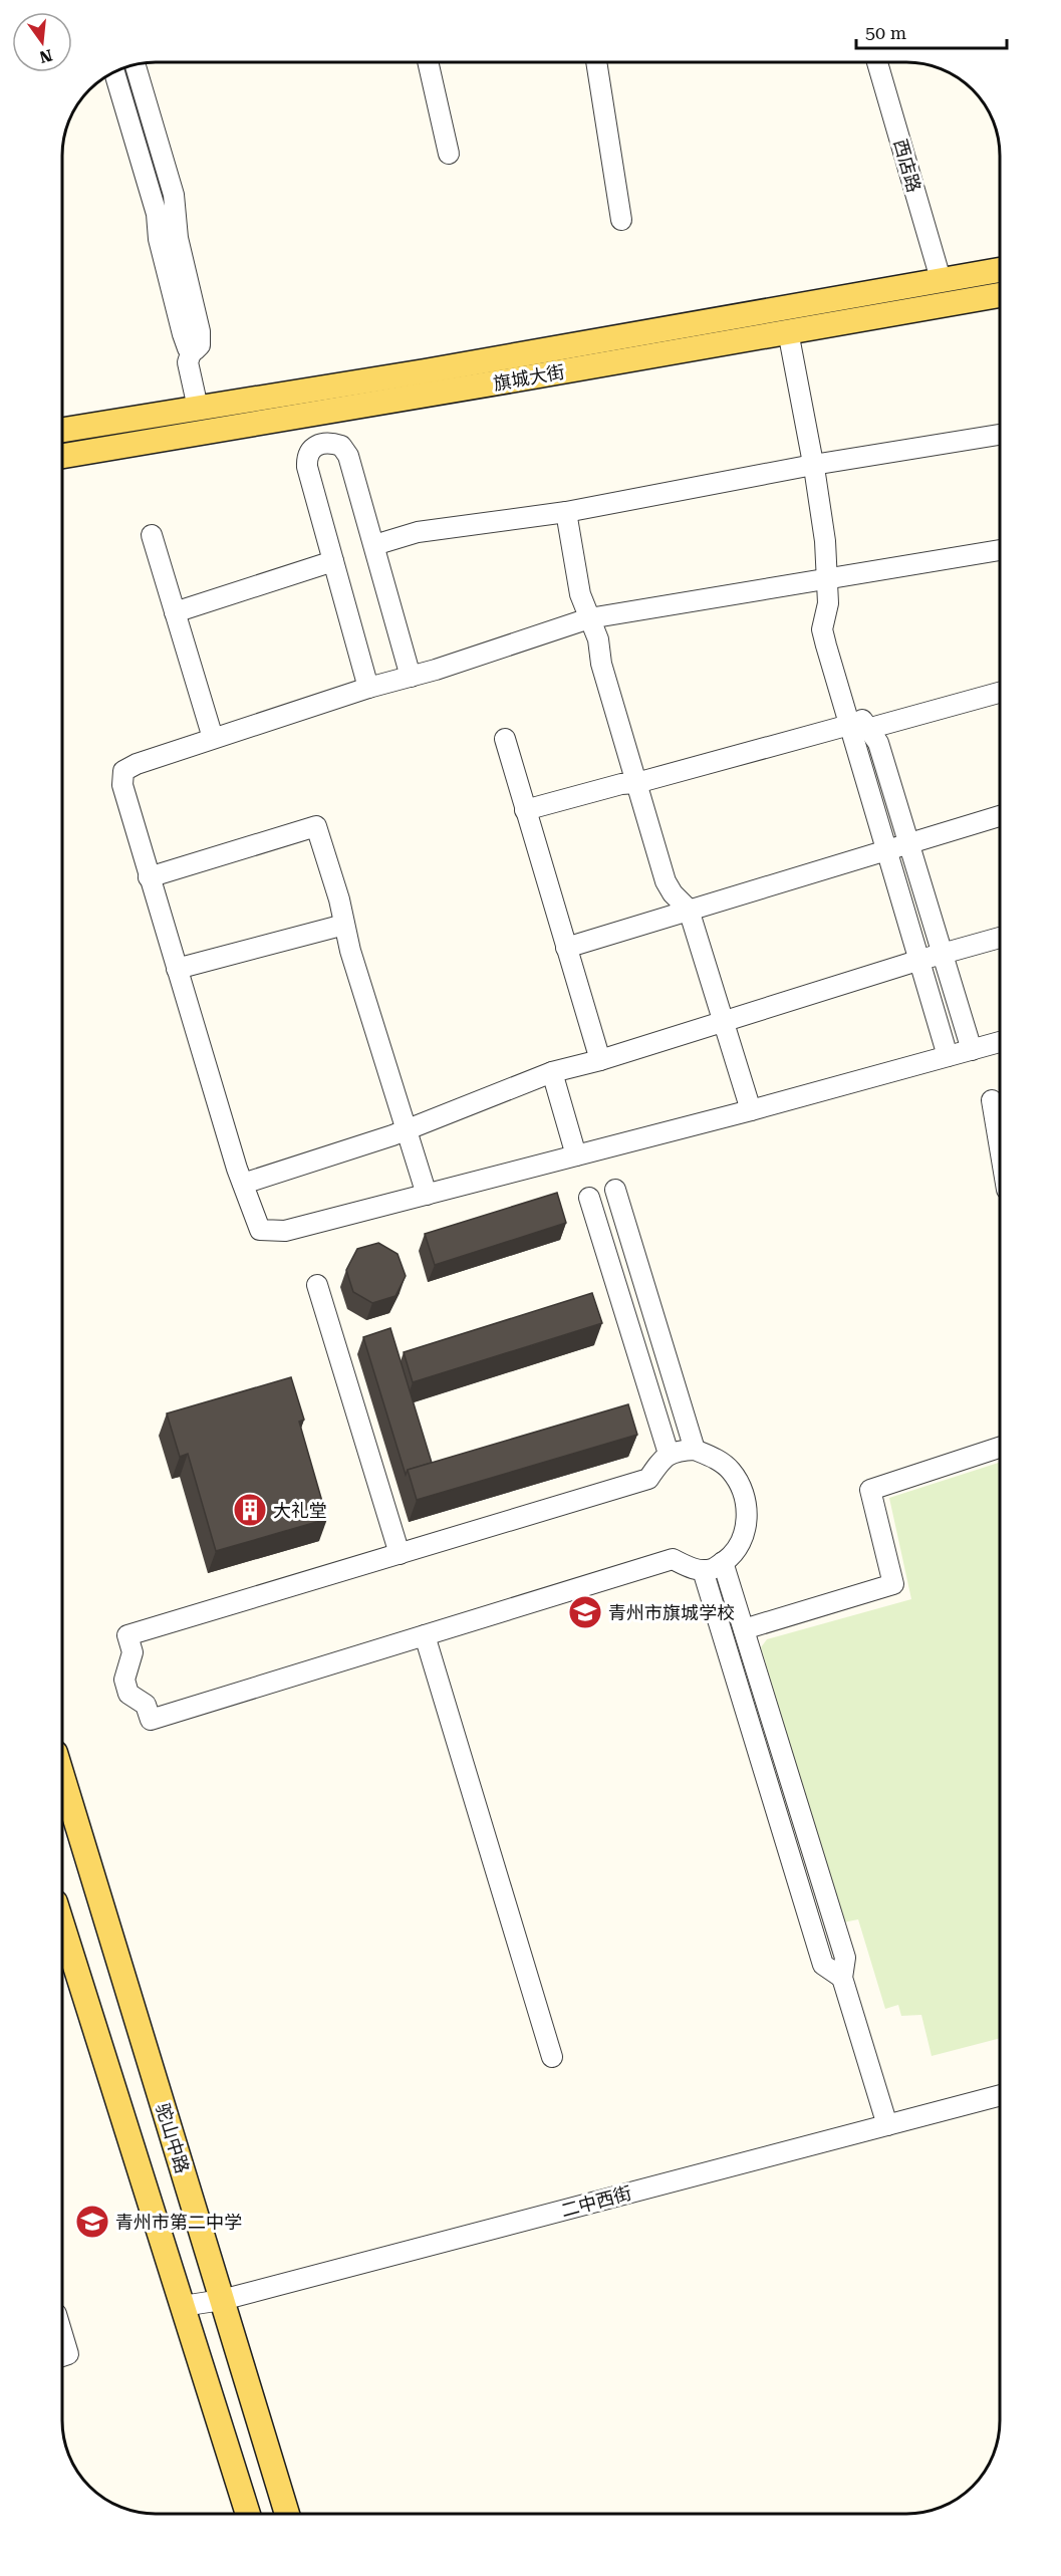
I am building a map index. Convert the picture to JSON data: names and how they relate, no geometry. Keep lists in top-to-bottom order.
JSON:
{
  "streets": {
    "main road": ["旗城大街", "驼山中路"],
    "street": ["西店路", "二中西街"]
  },
  "crossings": [
    ["西店路", "旗城大街"],
    ["驼山中路", "二中西街"]
  ],
  "places": {
    "building": ["大礼堂"],
    "school or university": ["青州市旗城学校", "青州市第二中学"]
  },
  "scale_bar": "50 m",
  "north": "bottom"
}
